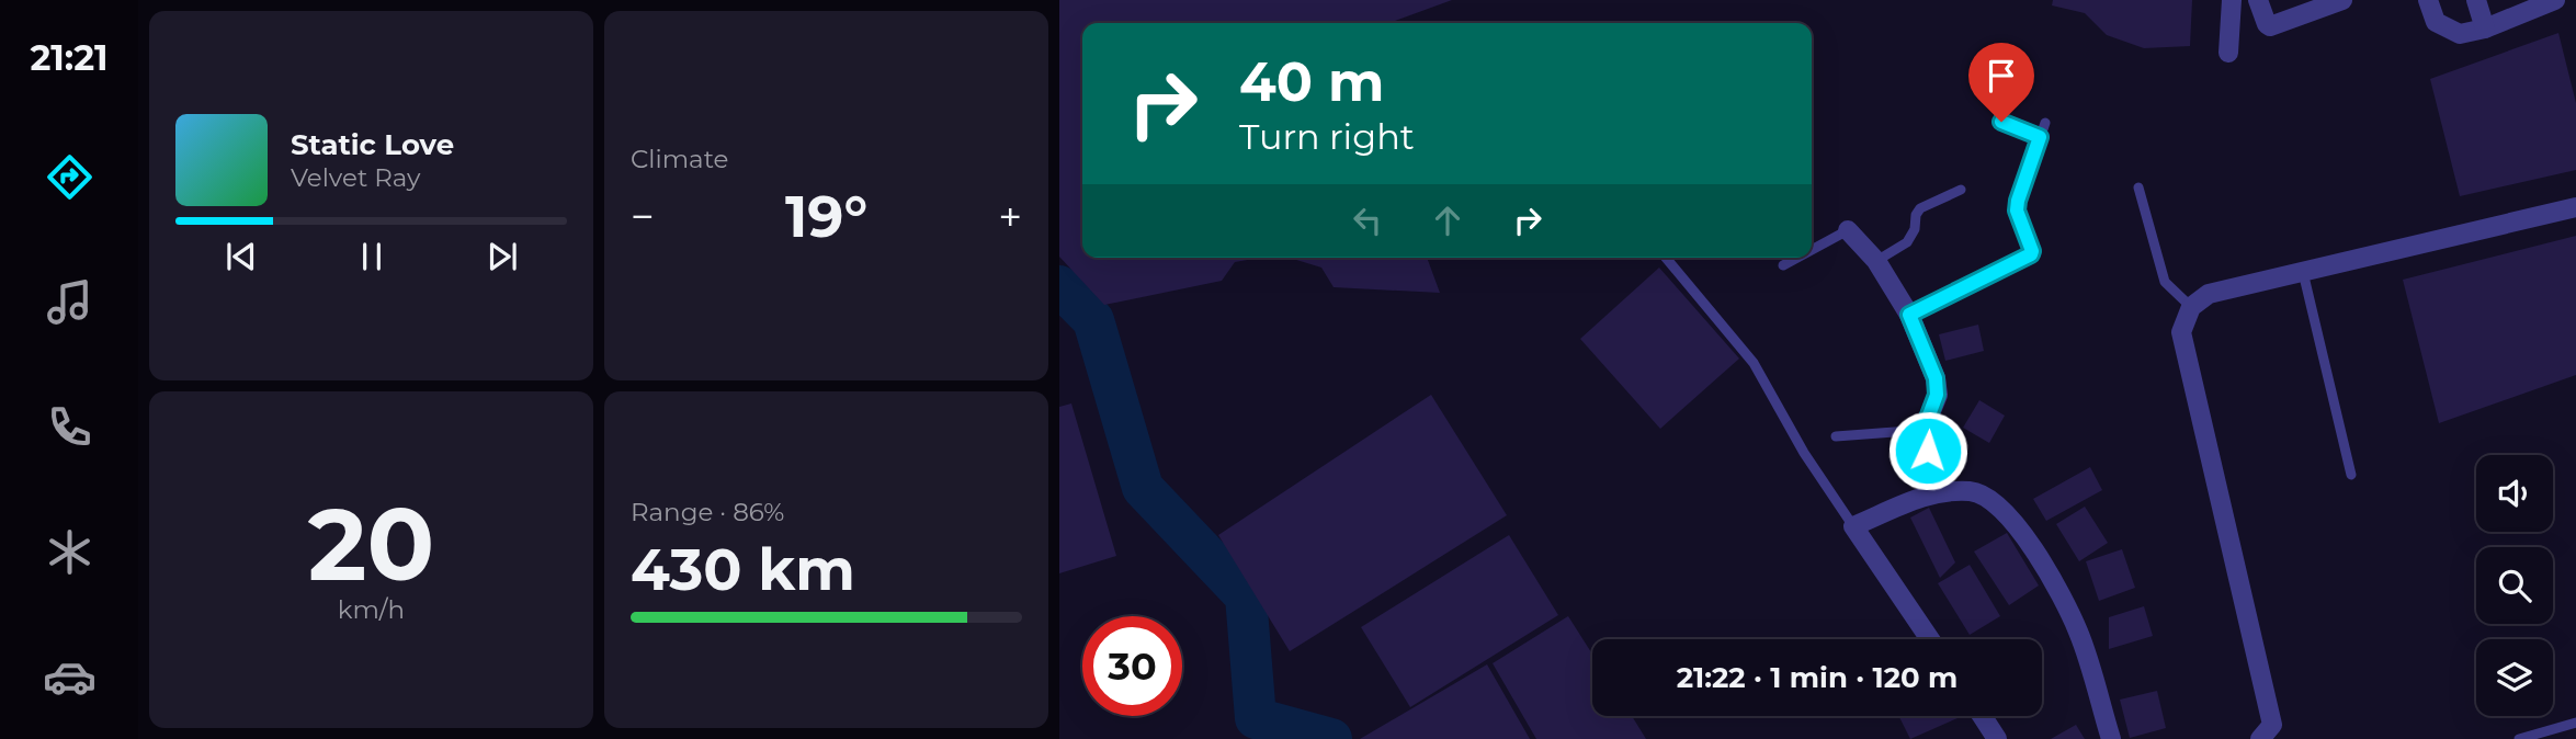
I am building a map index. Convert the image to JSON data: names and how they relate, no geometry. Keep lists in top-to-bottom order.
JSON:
{
  "page": {
    "tabs": "21:21",
    "tile": [
      "Climate",
      ["20", "km/h"],
      ["Range · 86%", "430 km"]
    ],
    "turn": ["40 m", "Turn right"],
    "song": ["Static Love", "Velvet Ray"],
    "heat": ["−", "19°", "+"],
    "limit": "30",
    "trip": "21:22 · 1 min · 120 m"
  }
}
